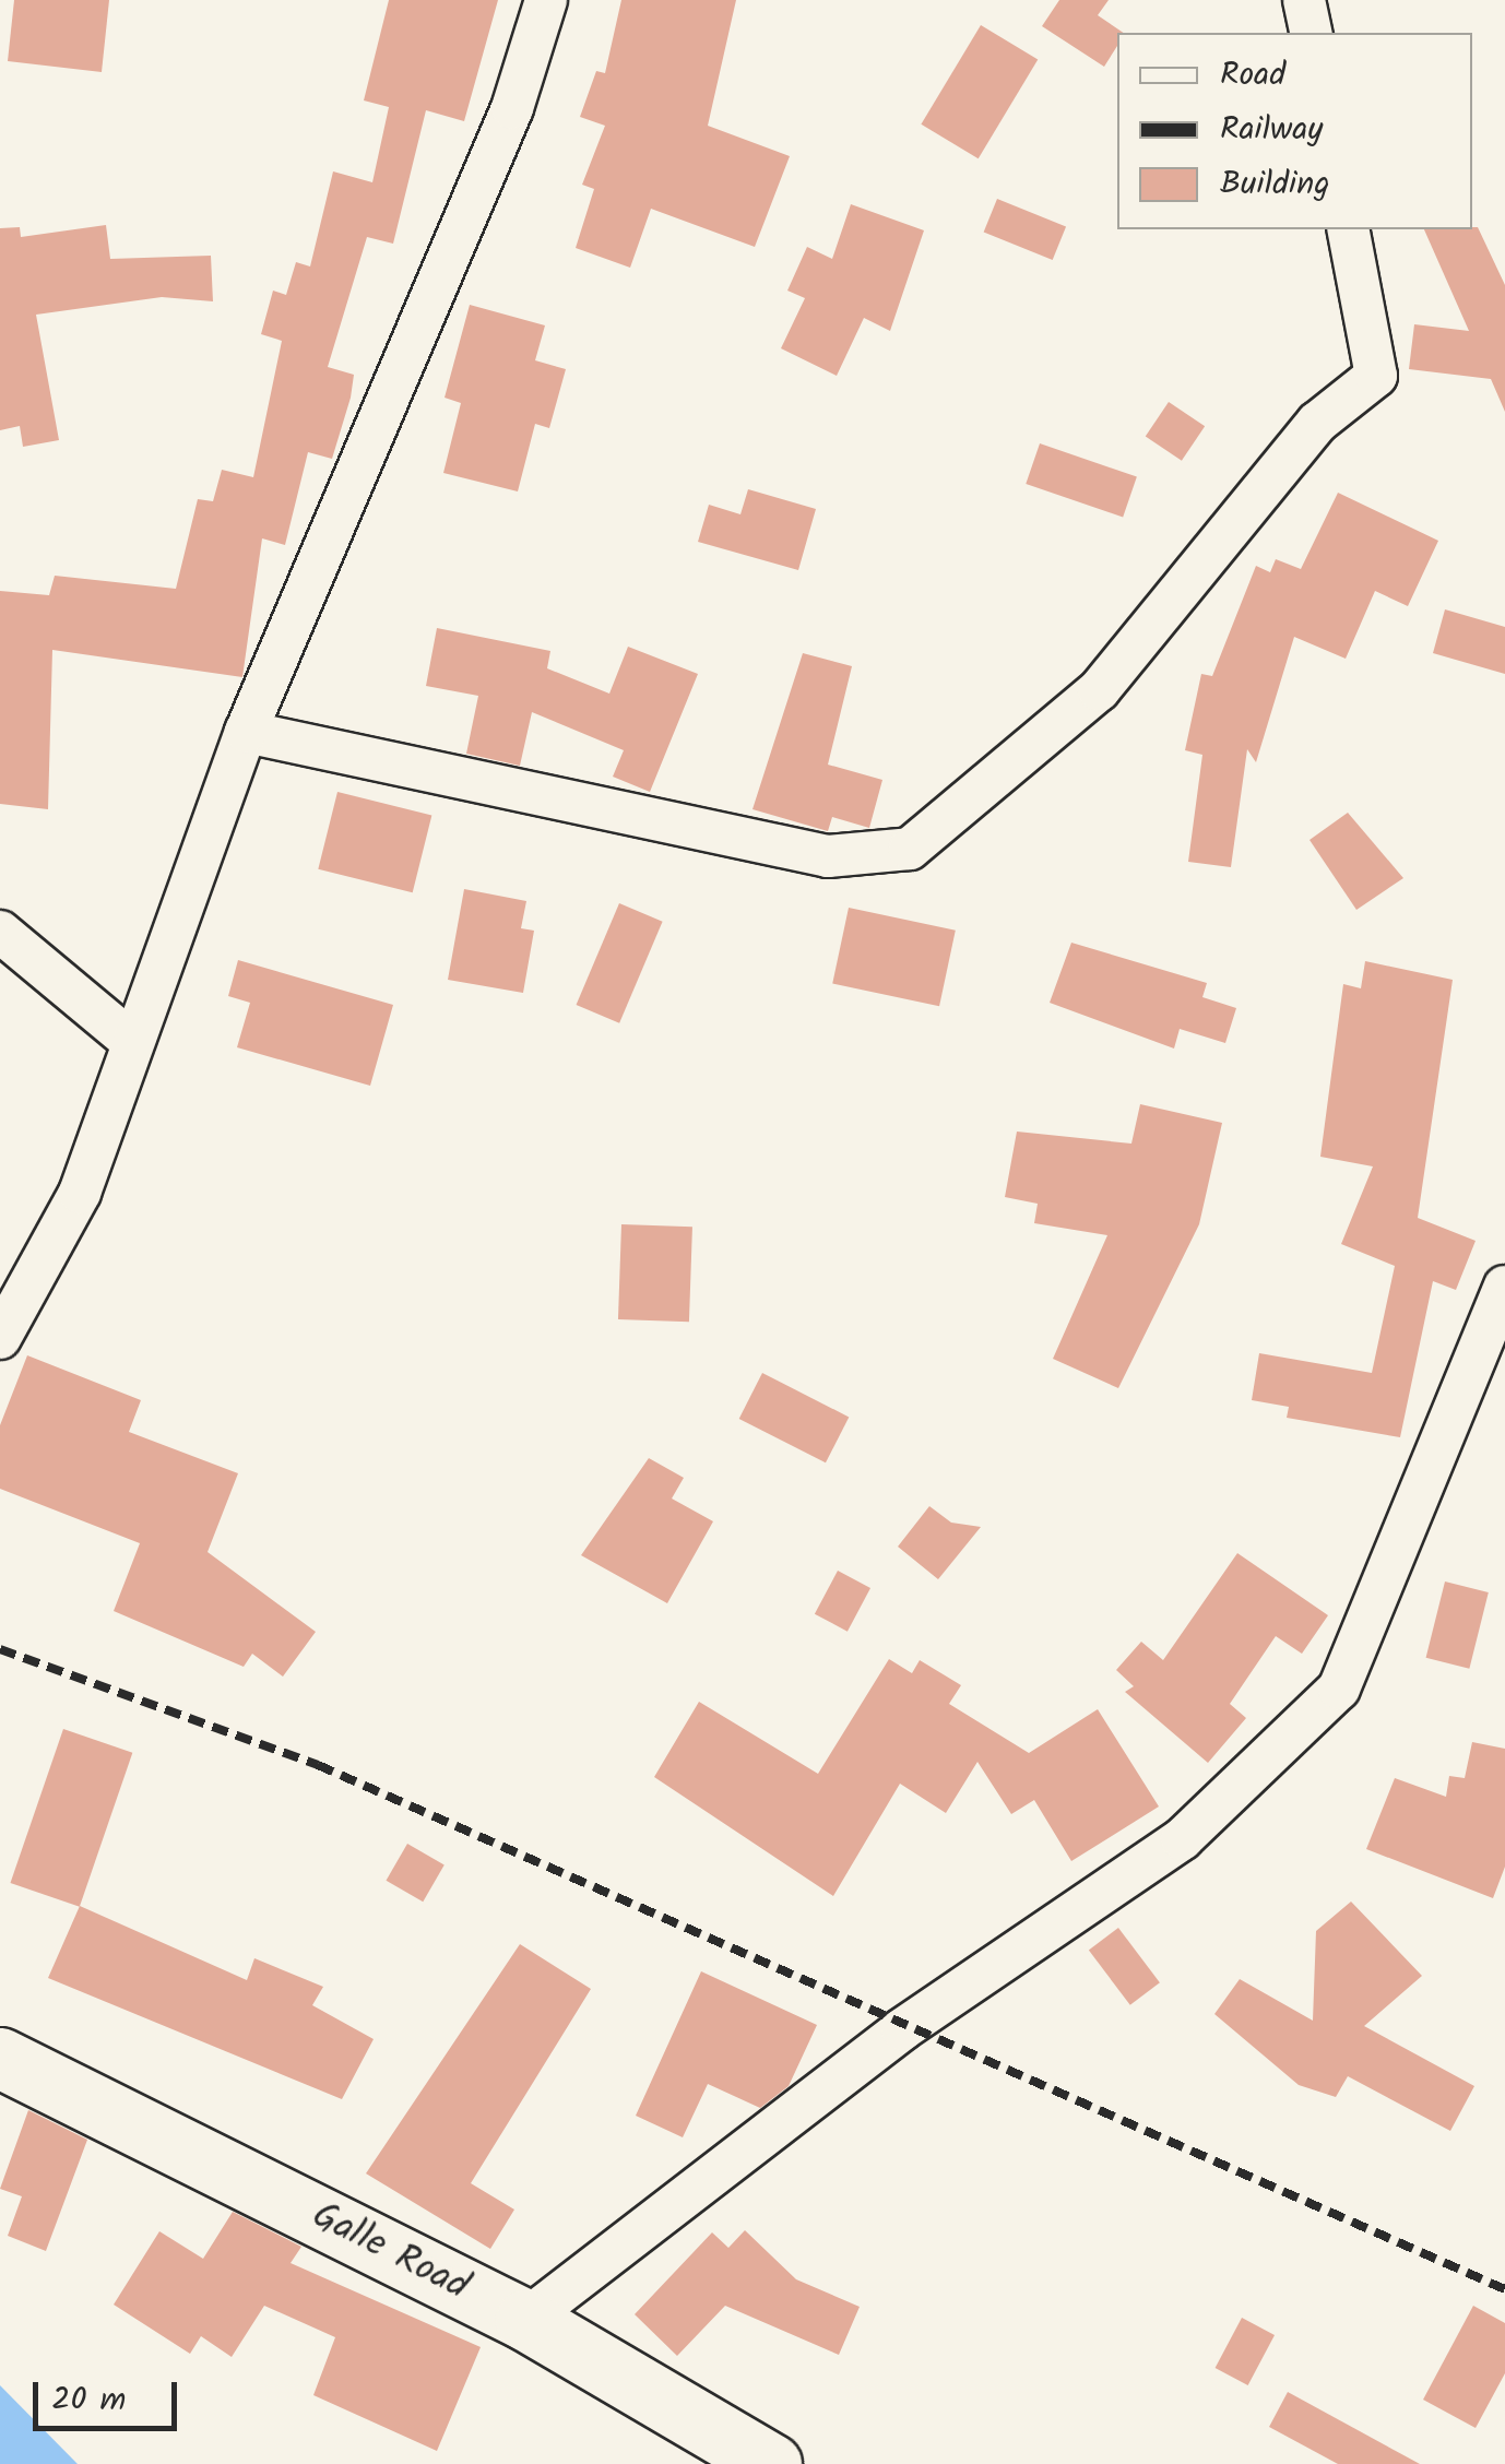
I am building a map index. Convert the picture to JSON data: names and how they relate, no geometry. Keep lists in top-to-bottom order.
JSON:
{
  "streets": {
    "highway": ["Galle Road"]
  },
  "legend": ["Road", "Railway", "Building"],
  "scale_bar": "20 m"
}
